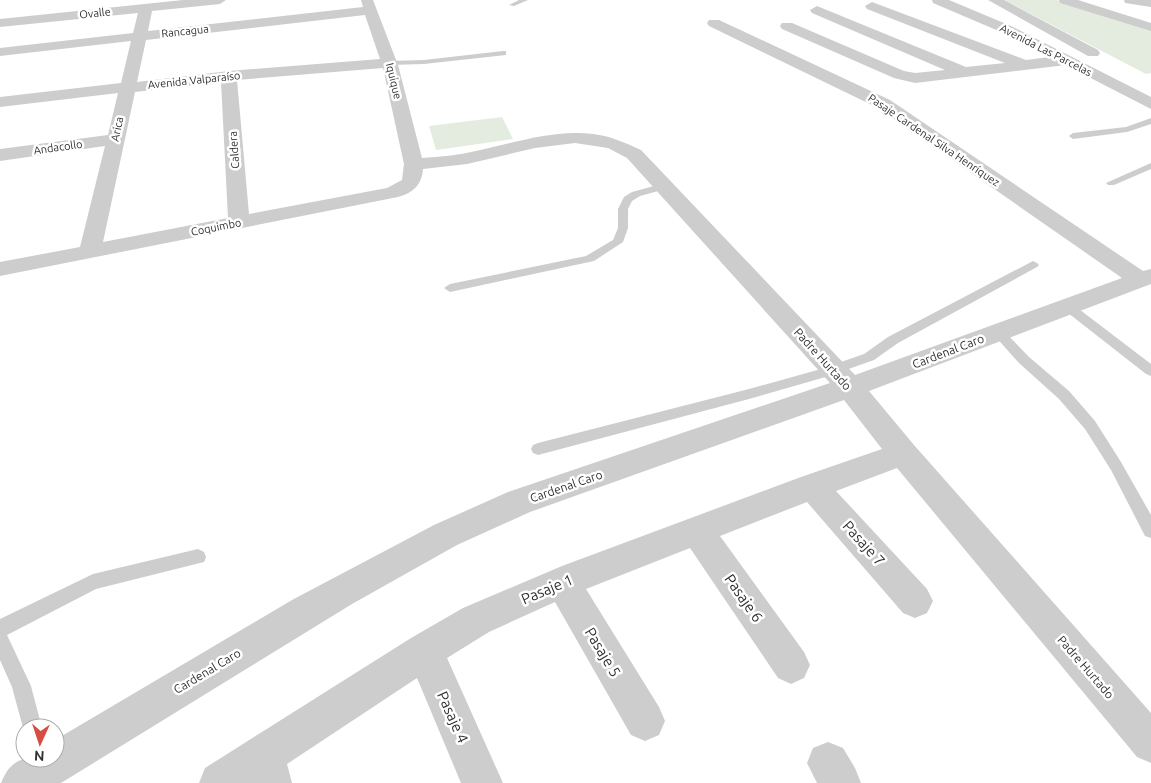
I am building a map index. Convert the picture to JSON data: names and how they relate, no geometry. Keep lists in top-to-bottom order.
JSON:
{
  "streets": {
    "street": [
      "Ovalle",
      "Rancagua",
      "Avenida Las Parcelas",
      "Avenida Valparaíso",
      "Iquique",
      "Arica",
      "Pasaje Cardenal Silva Henríquez",
      "Andacollo",
      "Caldera",
      "Coquimbo",
      "Cardenal Caro",
      "Padre Hurtado",
      "Pasaje 7",
      "Pasaje 1",
      "Pasaje 6",
      "Pasaje 5",
      "Pasaje 4"
    ]
  },
  "crossings": [
    ["Ovalle", "Arica"],
    ["Rancagua", "Iquique"],
    ["Rancagua", "Arica"],
    ["Avenida Valparaíso", "Iquique"],
    ["Avenida Valparaíso", "Arica"],
    ["Avenida Valparaíso", "Caldera"],
    ["Iquique", "Coquimbo"],
    ["Iquique", "Padre Hurtado"],
    ["Arica", "Andacollo"],
    ["Arica", "Coquimbo"],
    ["Pasaje Cardenal Silva Henríquez", "Cardenal Caro"],
    ["Caldera", "Coquimbo"],
    ["Coquimbo", "Padre Hurtado"],
    ["Cardenal Caro", "Padre Hurtado"],
    ["Padre Hurtado", "Pasaje 1"],
    ["Pasaje 7", "Pasaje 1"],
    ["Pasaje 1", "Pasaje 6"],
    ["Pasaje 1", "Pasaje 5"],
    ["Pasaje 1", "Pasaje 4"]
  ],
  "north": "bottom"
}
